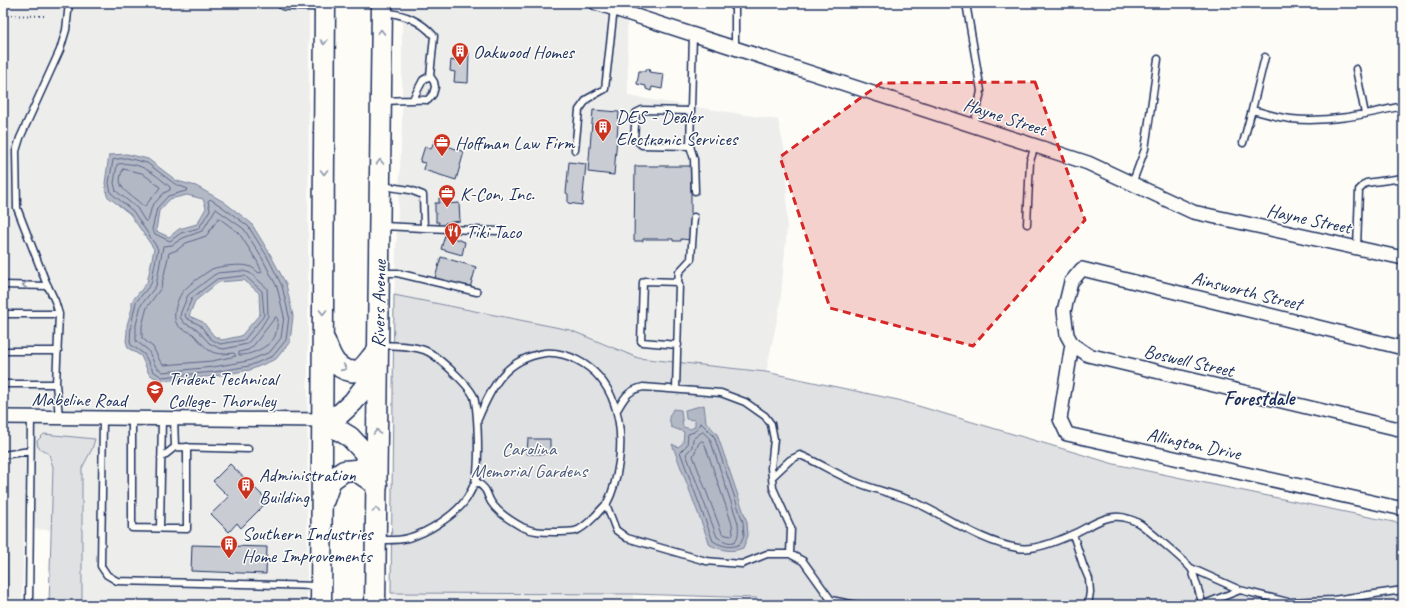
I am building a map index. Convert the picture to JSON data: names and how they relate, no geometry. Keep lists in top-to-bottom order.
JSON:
{
  "streets": {
    "main road": ["Rivers Avenue"],
    "street": [
      "Hayne Street",
      "Ainsworth Street",
      "Boswell Street",
      "Mabeline Road",
      "Allington Drive"
    ]
  },
  "crossings": [
    ["Ainsworth Street", "Boswell Street"],
    ["Ainsworth Street", "Allington Drive"],
    ["Boswell Street", "Allington Drive"]
  ],
  "districts": ["Forestdale"],
  "parks": ["Carolina Memorial Gardens"],
  "places": {
    "building": [
      "Oakwood Homes",
      "DES - Dealer Electronic Services",
      "Administration Building",
      "Southern Industries Home Improvements"
    ],
    "office": ["Hoffman Law Firm", "K-Con, Inc."],
    "restaurant": ["Tiki Taco"],
    "school or university": ["Trident Technical College- Thornley"]
  }
}
